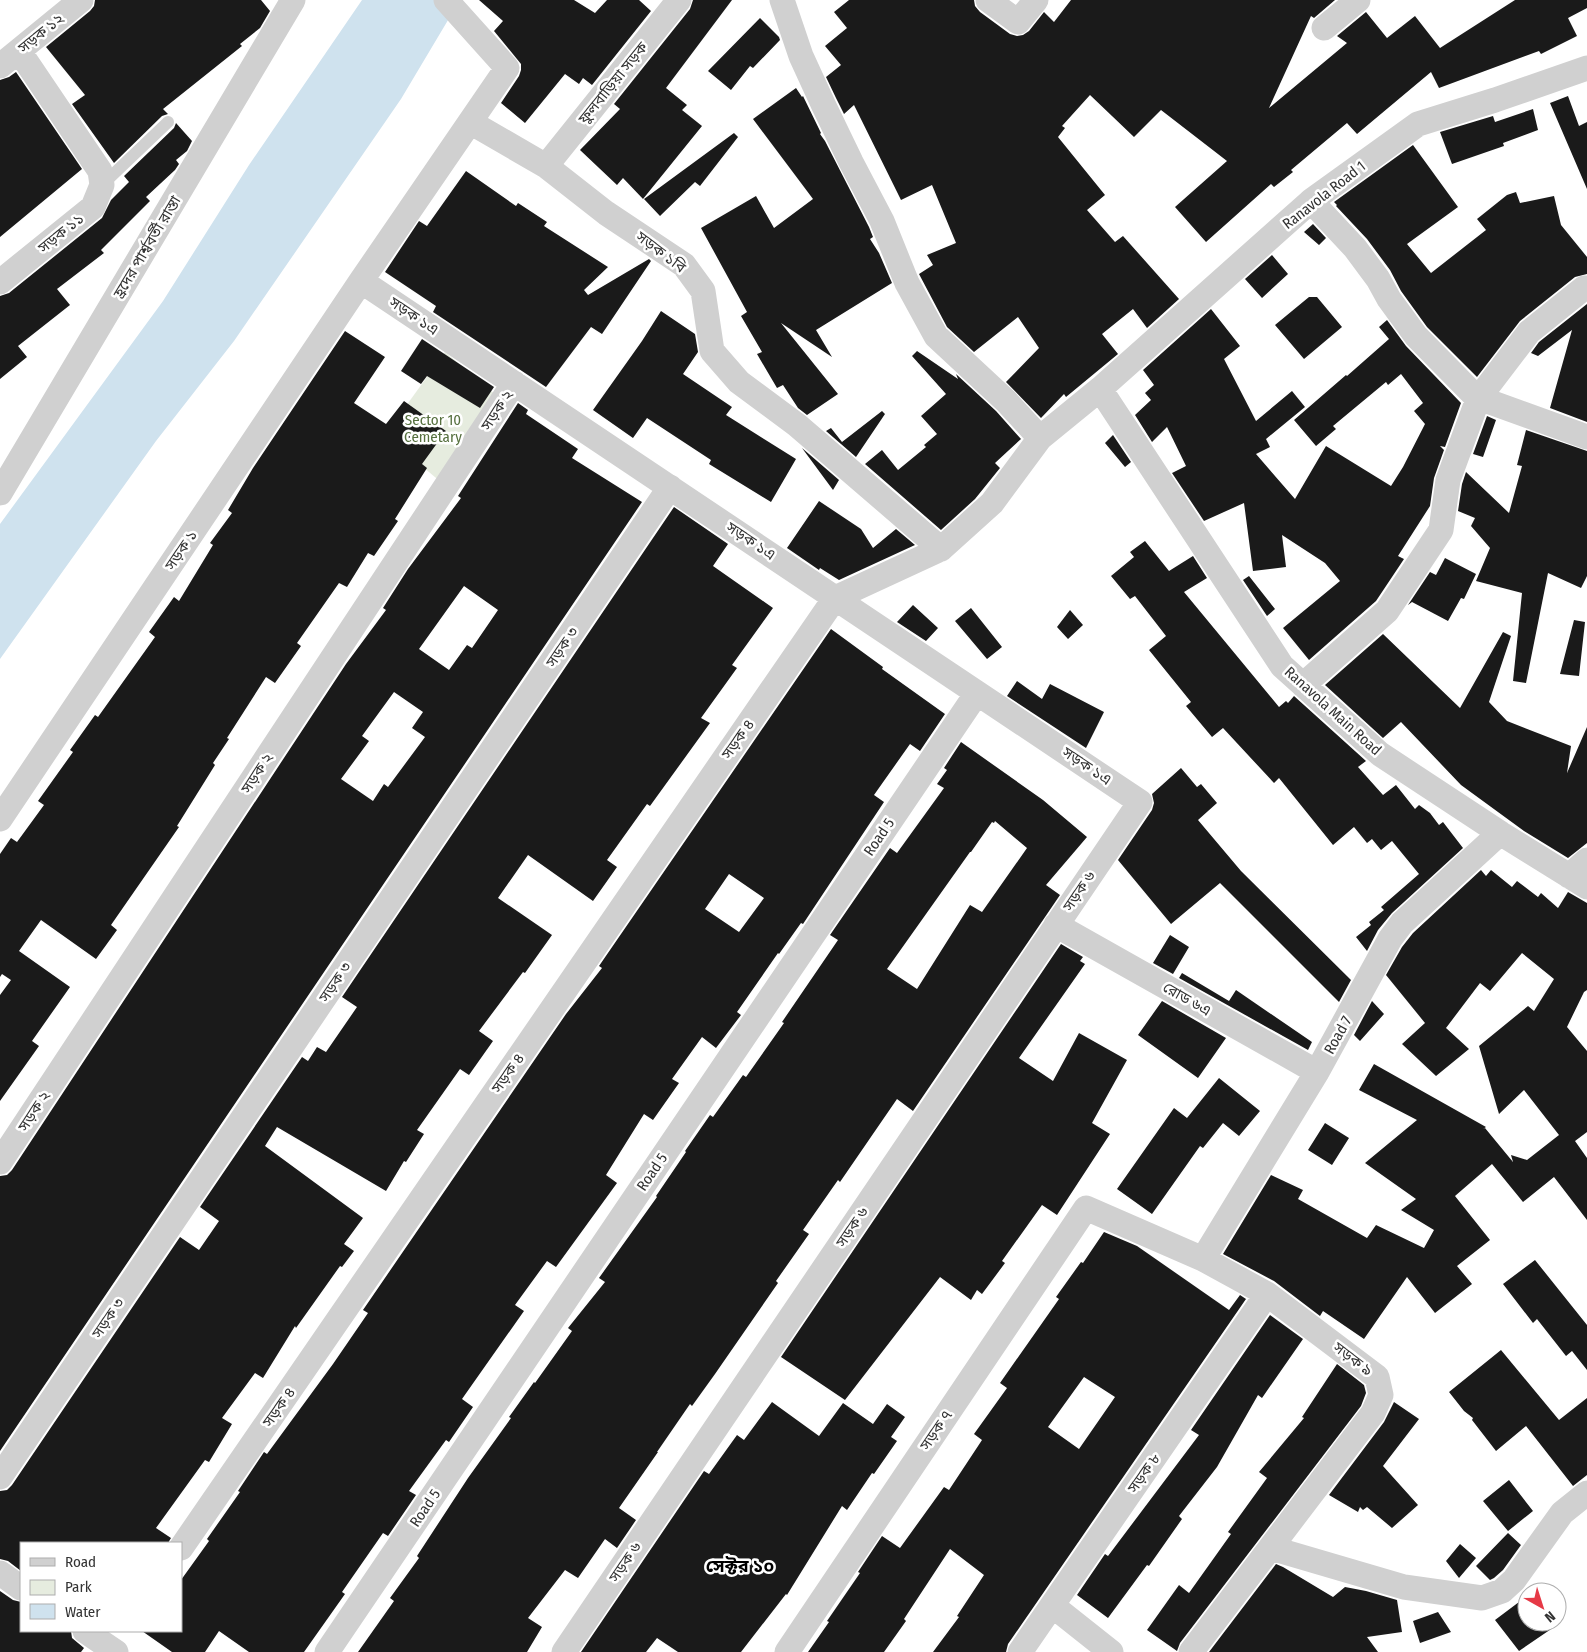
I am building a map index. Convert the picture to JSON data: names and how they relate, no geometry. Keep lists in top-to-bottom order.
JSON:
{
  "streets": {
    "street": [
      "সড়ক ১২",
      "ফুলবাড়িয়া সড়ক",
      "Ranavola Road 1",
      "সড়ক ১১",
      "হ্রদের পার্শ্ববর্তী রাস্তা",
      "সড়ক ১বি",
      "সড়ক ১এ",
      "সড়ক ২",
      "সড়ক ১",
      "সড়ক ৩",
      "Ranavola Main Road",
      "সড়ক ৪",
      "Road 5",
      "সড়ক ৬",
      "রোড ৬এ",
      "Road 7",
      "সড়ক ৯",
      "সড়ক ৭",
      "সড়ক ৮"
    ]
  },
  "crossings": [
    ["ফুলবাড়িয়া সড়ক", "সড়ক ১বি"],
    ["Ranavola Road 1", "সড়ক ১বি"],
    ["Ranavola Road 1", "সড়ক ১এ"],
    ["Ranavola Road 1", "Ranavola Main Road"],
    ["Ranavola Road 1", "সড়ক ৪"],
    ["সড়ক ১বি", "সড়ক ১"],
    ["সড়ক ১এ", "সড়ক ২"],
    ["সড়ক ১এ", "সড়ক ১"],
    ["সড়ক ১এ", "সড়ক ৩"],
    ["সড়ক ১এ", "সড়ক ৪"],
    ["সড়ক ১এ", "Road 5"],
    ["সড়ক ১এ", "সড়ক ৬"],
    ["Ranavola Main Road", "Road 7"],
    ["সড়ক ৬", "রোড ৬এ"],
    ["রোড ৬এ", "Road 7"],
    ["Road 7", "সড়ক ৯"],
    ["সড়ক ৯", "সড়ক ৭"],
    ["সড়ক ৯", "সড়ক ৮"]
  ],
  "districts": ["সেক্টর ১০"],
  "parks": ["Sector 10 Cemetary"],
  "legend": ["Road", "Park", "Water"],
  "north": "bottom right"
}
